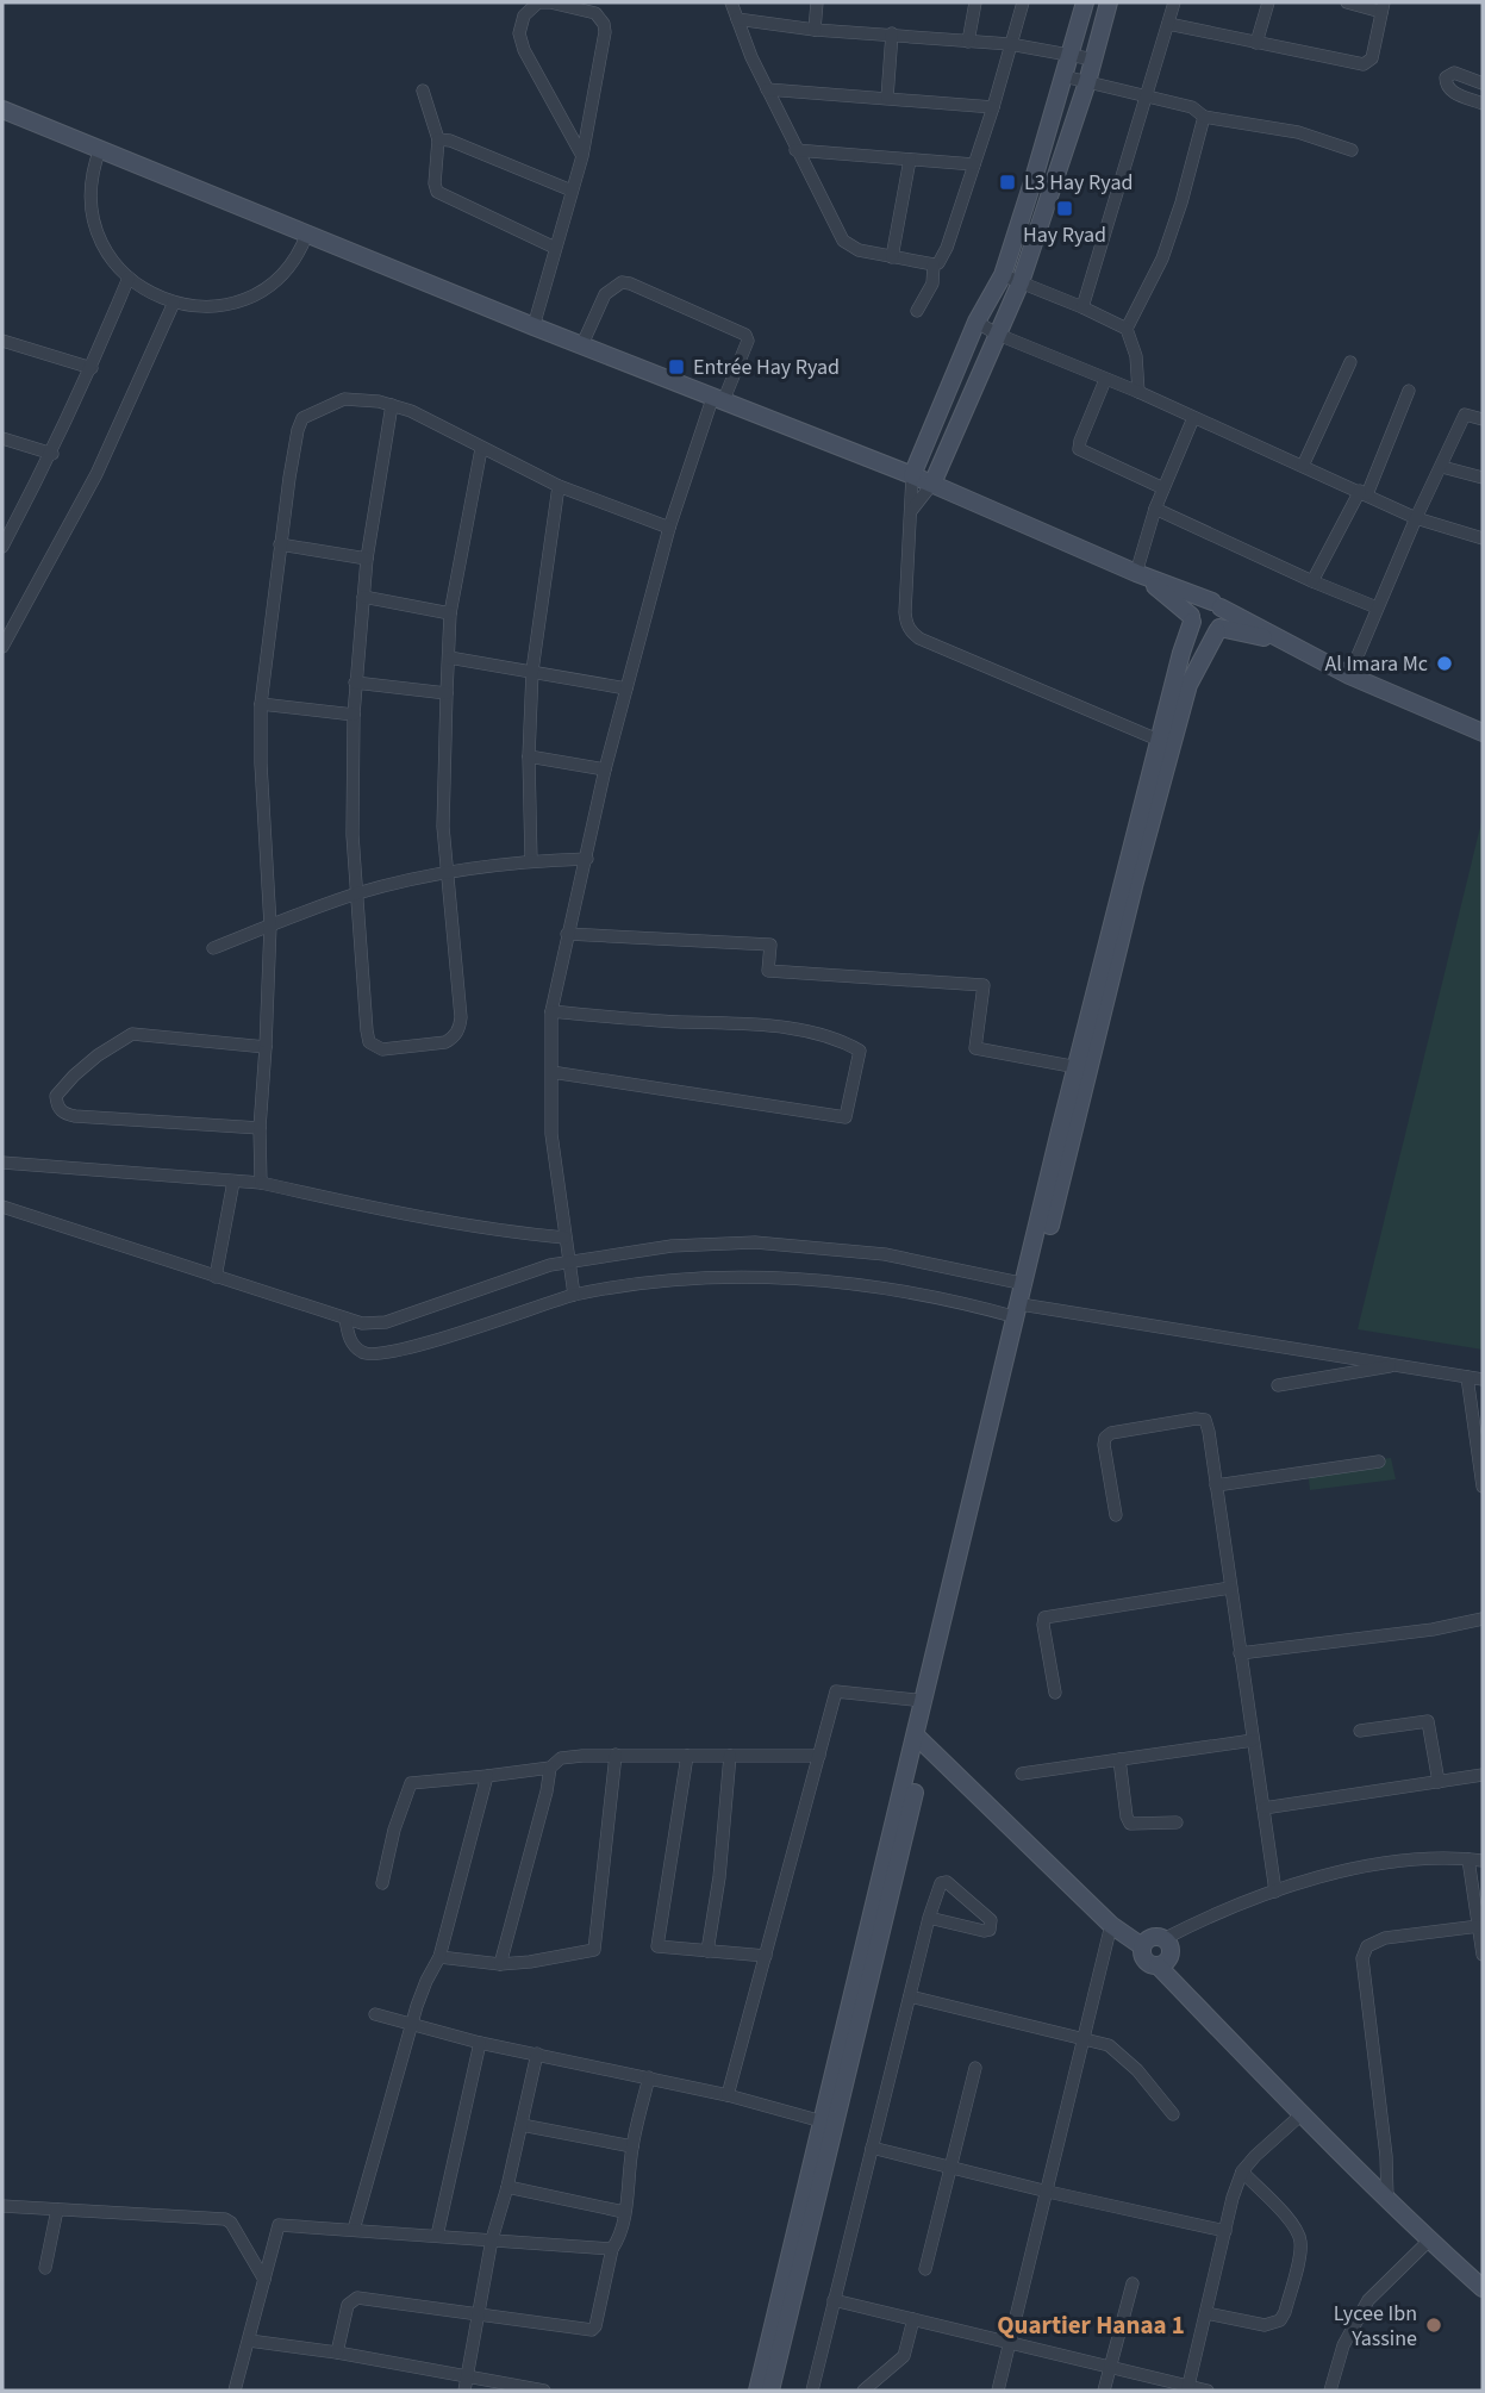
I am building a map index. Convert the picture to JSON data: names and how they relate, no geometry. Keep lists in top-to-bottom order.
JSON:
{
  "districts": ["Quartier Hanaa 1"],
  "places": {
    "transit": ["L3 Hay Ryad", "Hay Ryad", "Entrée Hay Ryad"],
    "other": ["Al Imara Mc", "Lycee Ibn Yassine"]
  }
}
